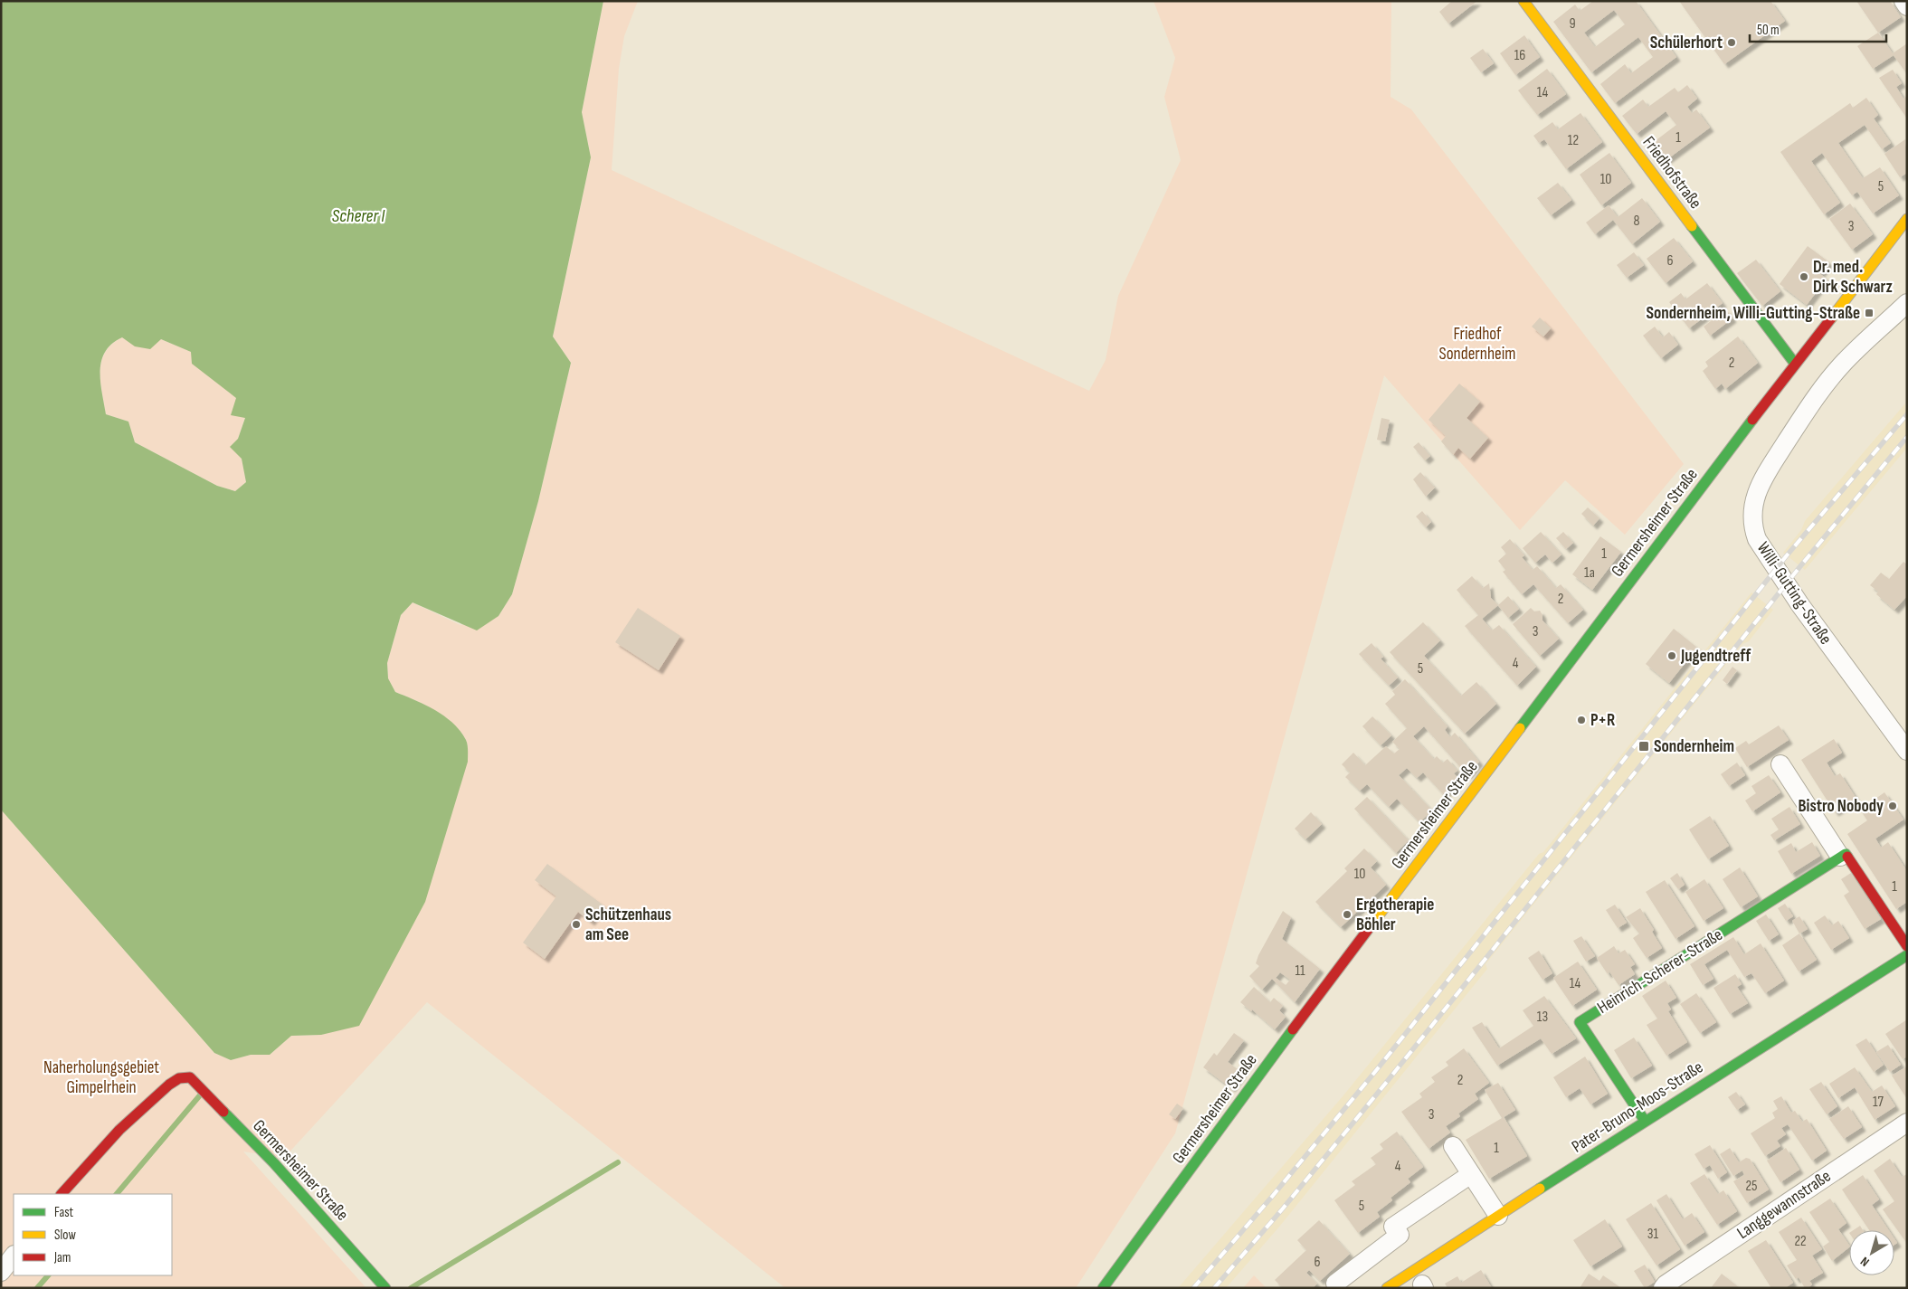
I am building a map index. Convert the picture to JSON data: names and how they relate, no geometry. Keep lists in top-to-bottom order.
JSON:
{
  "streets": {
    "street": [
      "Friedhofstraße",
      "Germersheimer Straße",
      "Willi-Gutting-Straße",
      "Heinrich-Scherer-Straße",
      "Pater-Bruno-Moos-Straße",
      "Langgewannstraße"
    ]
  },
  "crossings": [
    ["Friedhofstraße", "Germersheimer Straße"],
    ["Heinrich-Scherer-Straße", "Pater-Bruno-Moos-Straße"]
  ],
  "water": ["Scherer I"],
  "parks": ["Friedhof Sondernheim", "Naherholungsgebiet Gimpelrhein"],
  "places": {
    "other": [
      "Schülerhort",
      "Dr. med. Dirk Schwarz",
      "Jugendtreff",
      "P+R",
      "Bistro Nobody",
      "Ergotherapie Böhler",
      "Schützenhaus am See"
    ],
    "transit": ["Sondernheim, Willi-Gutting-Straße", "Sondernheim"]
  },
  "house_numbers": [
    "9",
    "16",
    "14",
    "1",
    "12",
    "10",
    "5",
    "8",
    "3",
    "6",
    "2",
    "1",
    "1a",
    "2",
    "3",
    "4",
    "5",
    "10",
    "1",
    "11",
    "14",
    "13",
    "2",
    "17",
    "3",
    "1",
    "4",
    "25",
    "5",
    "31",
    "22",
    "6"
  ],
  "legend": ["Fast", "Slow", "Jam"],
  "scale_bar": "50 m",
  "north": "bottom left"
}
